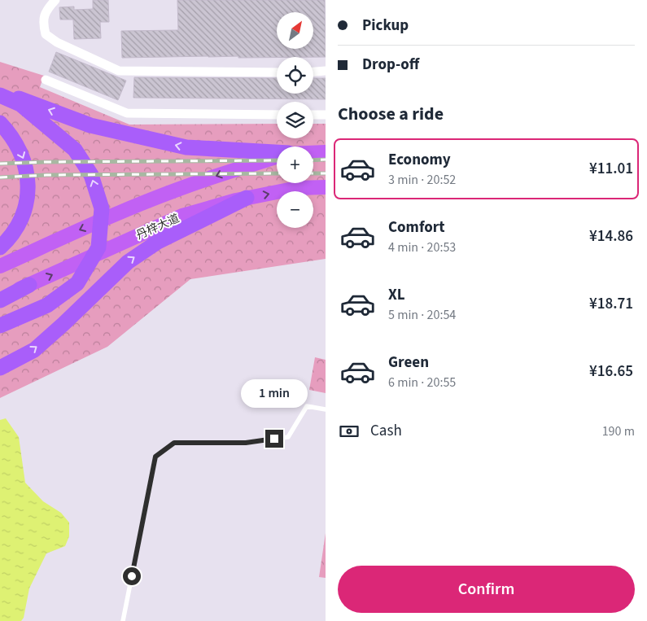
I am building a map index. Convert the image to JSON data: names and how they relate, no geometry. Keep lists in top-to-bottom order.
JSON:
{
  "streets": {
    "main road": ["丹梓大道"]
  },
  "north": "top right",
  "page": {
    "banner": ["Pickup", "Drop-off"],
    "map_buttons": ["+", "−"],
    "heading": "Choose a ride",
    "list": [
      {
        "name": "Economy",
        "note": "3 min · 20:52",
        "value": "¥11.01"
      },
      {
        "name": "Comfort",
        "note": "4 min · 20:53",
        "value": "¥14.86"
      },
      {
        "name": "XL",
        "note": "5 min · 20:54",
        "value": "¥18.71"
      },
      {
        "name": "Green",
        "note": "6 min · 20:55",
        "value": "¥16.65"
      }
    ],
    "bubble": "1 min",
    "pay": ["Cash", "190 m"],
    "buttons": "Confirm"
  }
}
